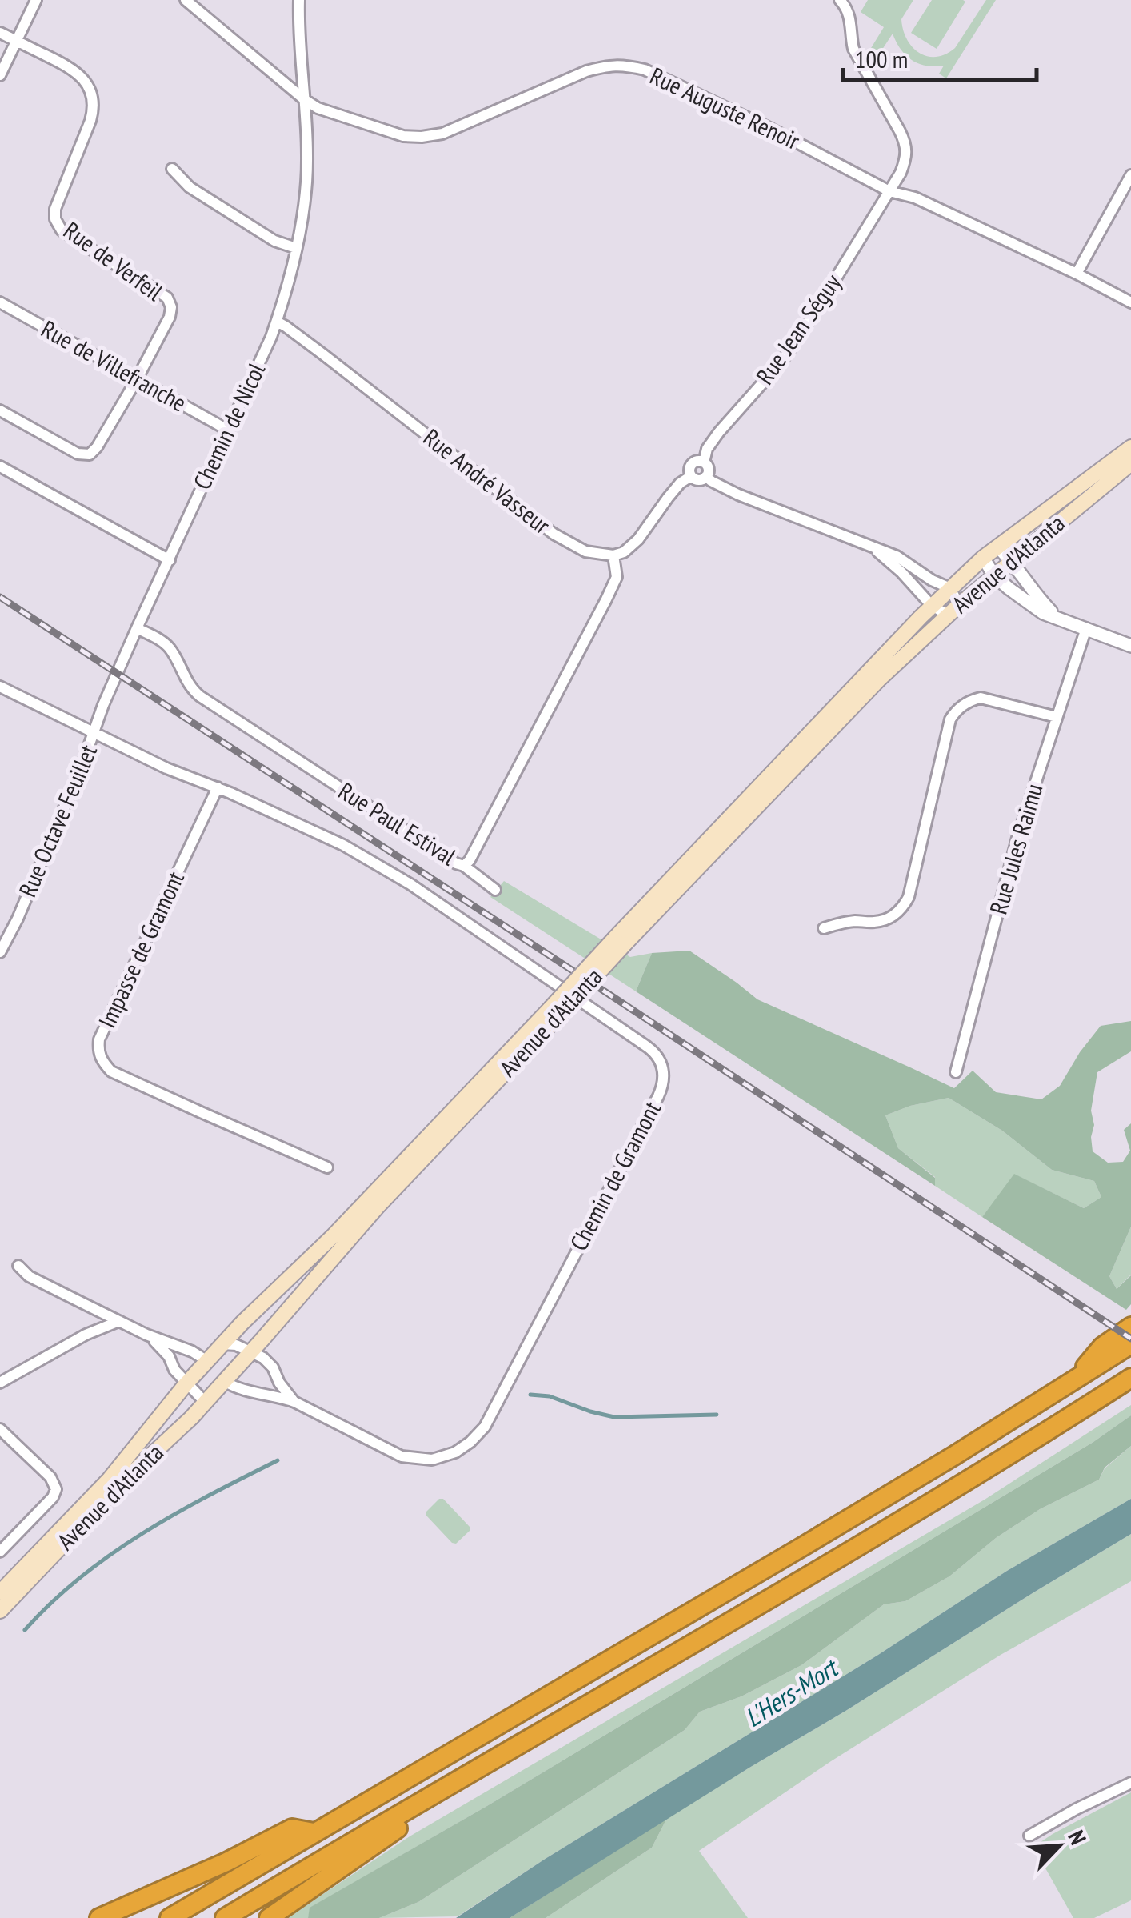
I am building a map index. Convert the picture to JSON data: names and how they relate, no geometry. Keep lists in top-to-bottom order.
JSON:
{
  "streets": {
    "main road": ["Avenue d'Atlanta"],
    "street": [
      "Rue Auguste Renoir",
      "Rue de Verfeil",
      "Rue Jean Séguy",
      "Rue de Villefranche",
      "Chemin de Nicol",
      "Rue André Vasseur",
      "Rue Octave Feuillet",
      "Rue Paul Estival",
      "Rue Jules Raimu",
      "Impasse de Gramont",
      "Chemin de Gramont"
    ]
  },
  "crossings": [
    ["Rue Auguste Renoir", "Rue Jean Séguy"],
    ["Rue Auguste Renoir", "Chemin de Nicol"],
    ["Rue de Verfeil", "Rue de Villefranche"],
    ["Rue de Villefranche", "Chemin de Nicol"],
    ["Chemin de Nicol", "Rue André Vasseur"],
    ["Chemin de Nicol", "Rue Octave Feuillet"],
    ["Chemin de Nicol", "Rue Paul Estival"],
    ["Chemin de Nicol", "Chemin de Gramont"],
    ["Rue André Vasseur", "Rue Paul Estival"],
    ["Avenue d'Atlanta", "Chemin de Gramont"],
    ["Rue Octave Feuillet", "Chemin de Gramont"],
    ["Impasse de Gramont", "Chemin de Gramont"]
  ],
  "water": ["L'Hers-Mort"],
  "scale_bar": "100 m",
  "north": "top right"
}
